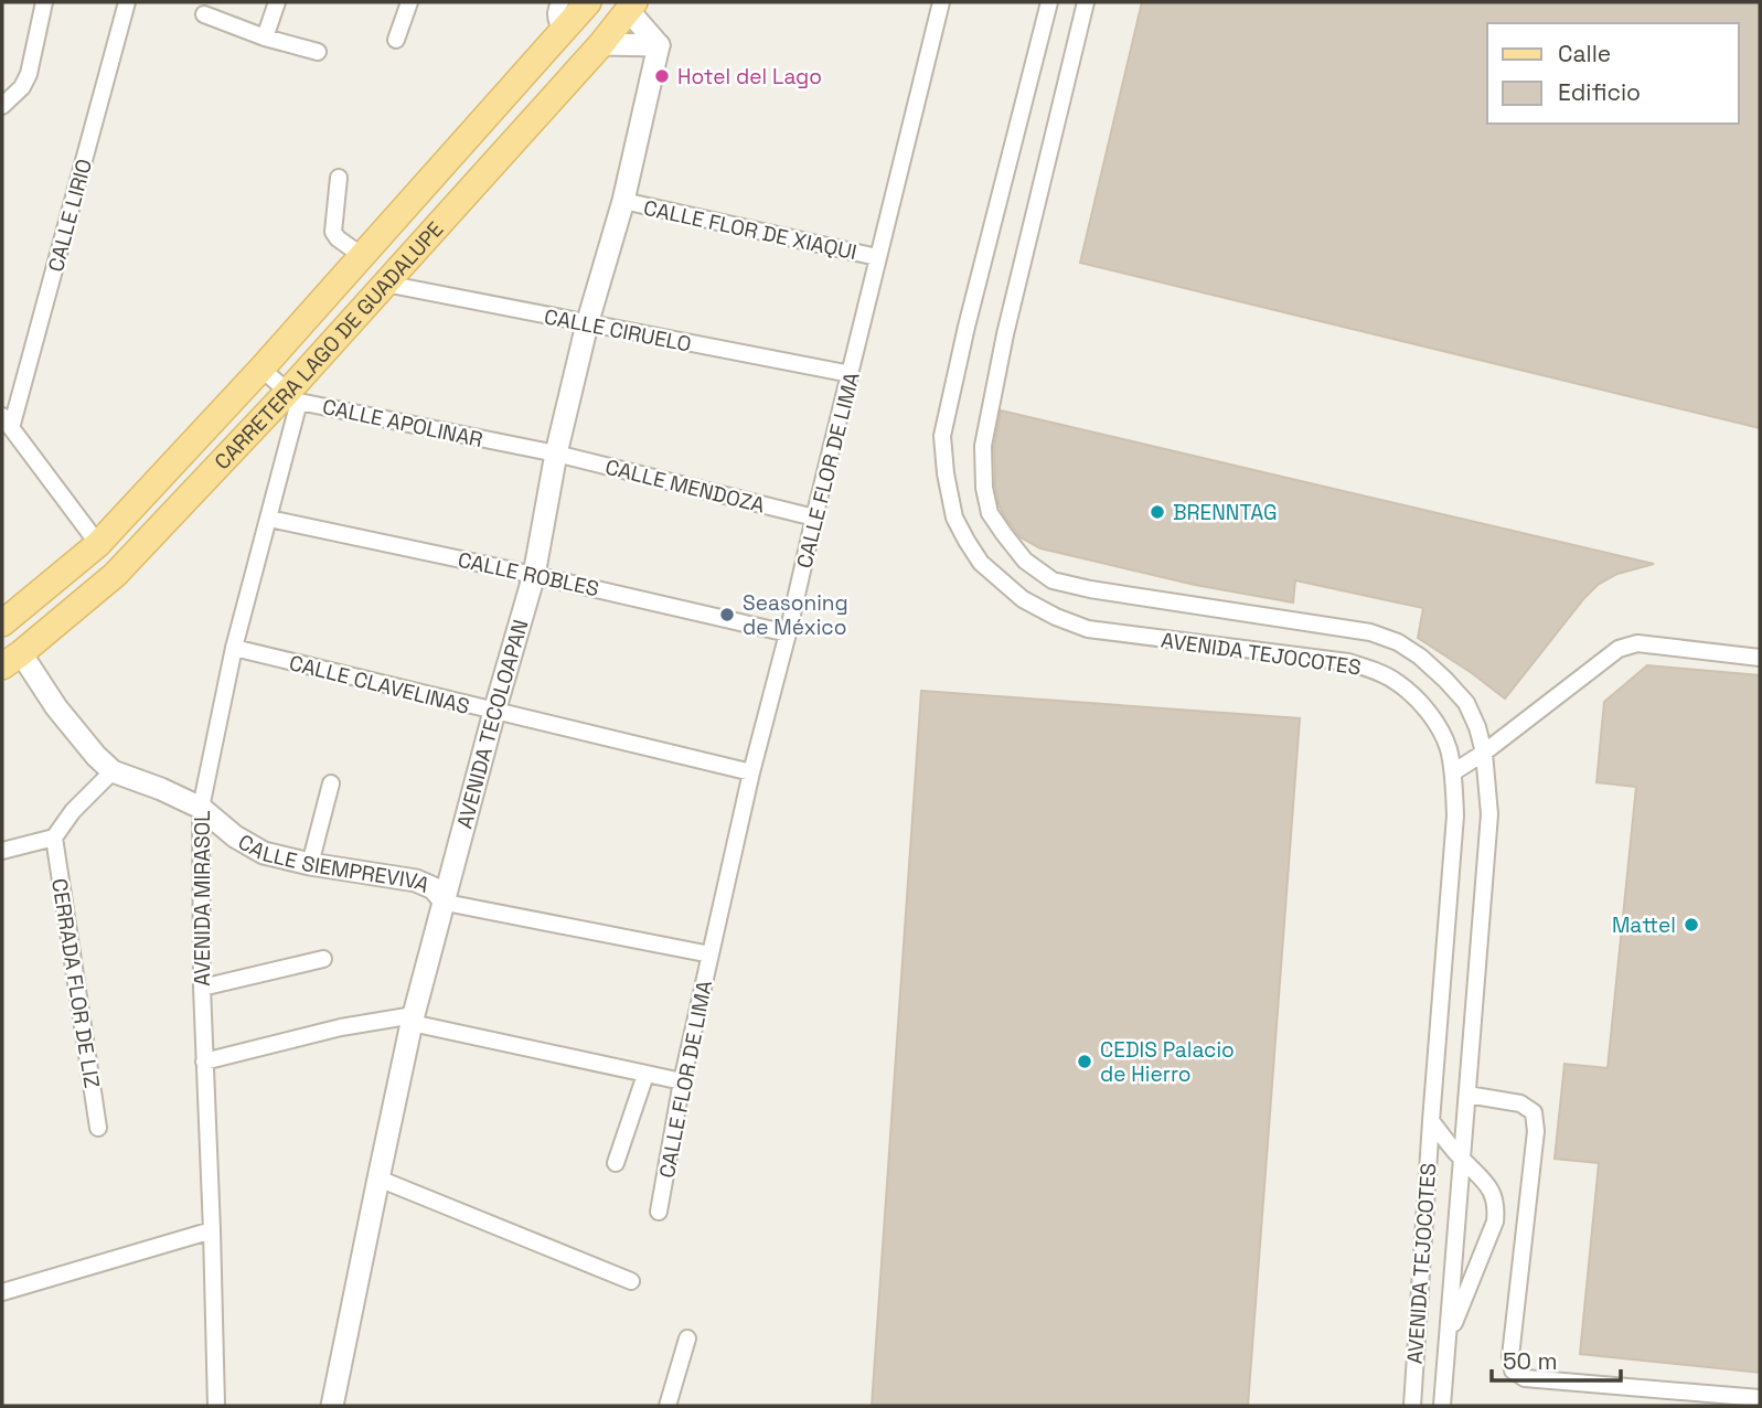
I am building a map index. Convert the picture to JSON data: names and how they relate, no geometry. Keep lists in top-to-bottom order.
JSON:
{
  "streets": {
    "main road": ["CARRETERA LAGO DE GUADALUPE"],
    "street": [
      "CALLE LIRIO",
      "CALLE FLOR DE XIAQUI",
      "CALLE CIRUELO",
      "CALLE APOLINAR",
      "CALLE FLOR DE LIMA",
      "CALLE MENDOZA",
      "CALLE ROBLES",
      "AVENIDA TEJOCOTES",
      "CALLE CLAVELINAS",
      "AVENIDA TECOLOAPAN",
      "CALLE SIEMPREVIVA",
      "AVENIDA MIRASOL",
      "CERRADA FLOR DE LIZ"
    ]
  },
  "crossings": [
    ["CALLE FLOR DE XIAQUI", "CALLE FLOR DE LIMA"],
    ["CALLE FLOR DE XIAQUI", "AVENIDA TECOLOAPAN"],
    ["CALLE CIRUELO", "CARRETERA LAGO DE GUADALUPE"],
    ["CALLE CIRUELO", "CALLE FLOR DE LIMA"],
    ["CALLE CIRUELO", "AVENIDA TECOLOAPAN"],
    ["CARRETERA LAGO DE GUADALUPE", "CALLE APOLINAR"],
    ["CARRETERA LAGO DE GUADALUPE", "CALLE SIEMPREVIVA"],
    ["CARRETERA LAGO DE GUADALUPE", "AVENIDA MIRASOL"],
    ["CALLE APOLINAR", "CALLE MENDOZA"],
    ["CALLE APOLINAR", "AVENIDA TECOLOAPAN"],
    ["CALLE APOLINAR", "AVENIDA MIRASOL"],
    ["CALLE FLOR DE LIMA", "CALLE MENDOZA"],
    ["CALLE FLOR DE LIMA", "CALLE ROBLES"],
    ["CALLE FLOR DE LIMA", "CALLE CLAVELINAS"],
    ["CALLE FLOR DE LIMA", "CALLE SIEMPREVIVA"],
    ["CALLE MENDOZA", "AVENIDA TECOLOAPAN"],
    ["CALLE ROBLES", "AVENIDA TECOLOAPAN"],
    ["CALLE ROBLES", "AVENIDA MIRASOL"],
    ["CALLE CLAVELINAS", "AVENIDA TECOLOAPAN"],
    ["CALLE CLAVELINAS", "AVENIDA MIRASOL"],
    ["AVENIDA TECOLOAPAN", "CALLE SIEMPREVIVA"],
    ["CALLE SIEMPREVIVA", "AVENIDA MIRASOL"]
  ],
  "places": [
    "Hotel del Lago",
    "BRENNTAG",
    "Seasoning de México",
    "Mattel",
    "CEDIS Palacio de Hierro"
  ],
  "legend": ["Calle", "Edificio"],
  "scale_bar": "50 m"
}
